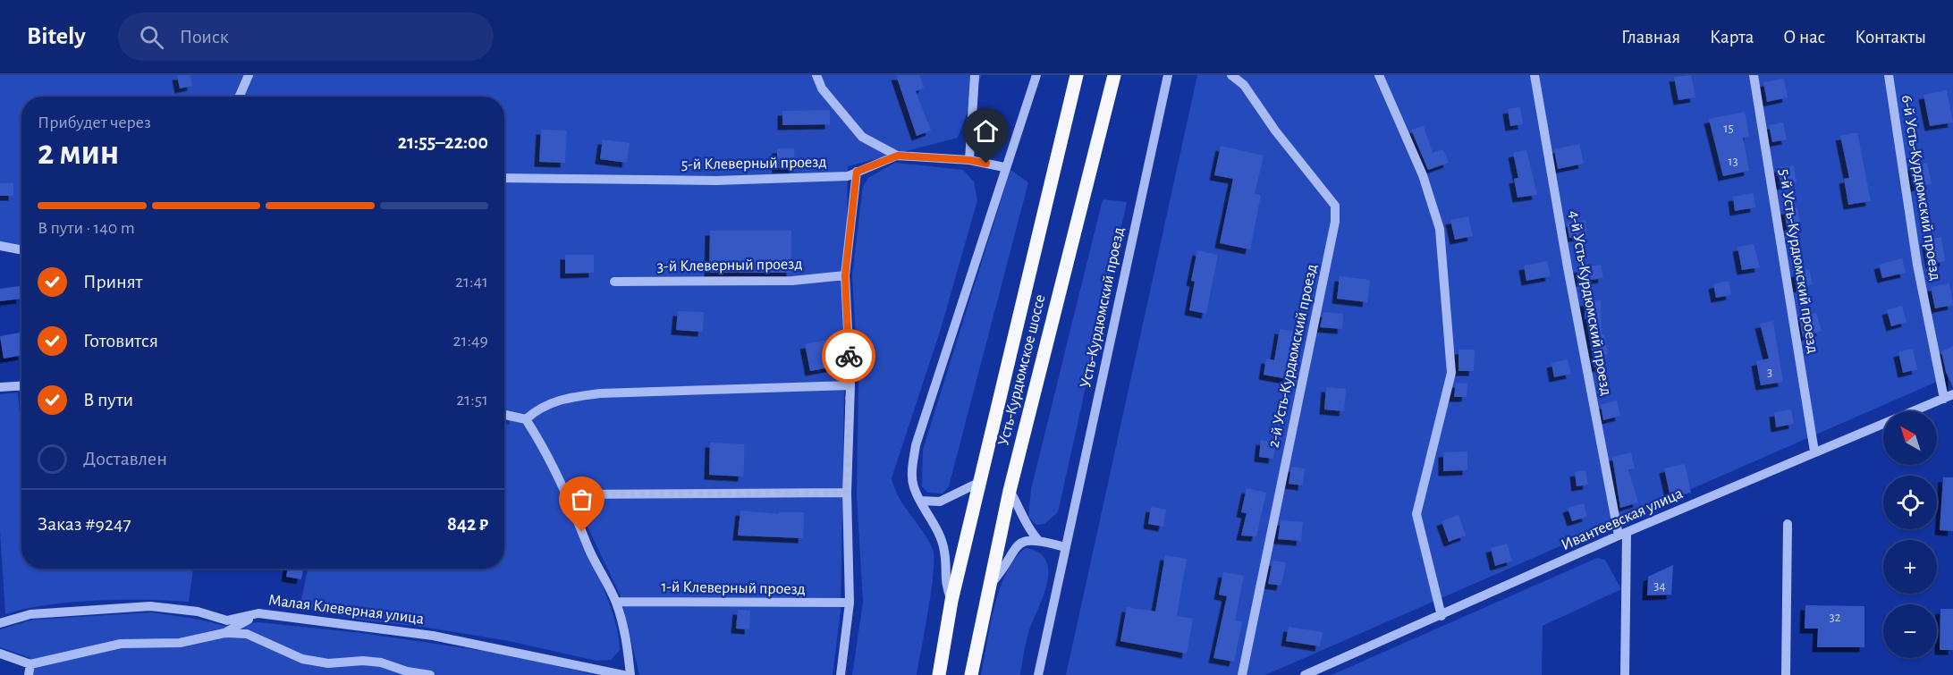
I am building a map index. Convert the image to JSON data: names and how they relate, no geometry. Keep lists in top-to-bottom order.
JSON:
{
  "streets": {
    "main road": ["Усть-Курдюмское шоссе"],
    "street": [
      "5-й Клеверный проезд",
      "6-й Усть-Курдюмский проезд",
      "5-й Усть-Курдюмский проезд",
      "3-й Клеверный проезд",
      "4-й Усть-Курдюмский проезд",
      "Усть-Курдюмский проезд",
      "2-й Усть-Курдюмский проезд",
      "Ивантеевская улица",
      "1-й Клеверный проезд",
      "Малая Клеверная улица"
    ]
  },
  "crossings": [
    ["6-й Усть-Курдюмский проезд", "Ивантеевская улица"],
    ["5-й Усть-Курдюмский проезд", "Ивантеевская улица"],
    ["4-й Усть-Курдюмский проезд", "Ивантеевская улица"]
  ],
  "house_numbers": [
    "15",
    "13",
    "3",
    "34",
    "32"
  ],
  "north": "top left",
  "page": {
    "header": "Bitely",
    "search": "Поиск",
    "nav": [
      "Главная",
      "Карта",
      "О нас",
      "Контакты"
    ],
    "heading": ["2 мин", "Прибудет через", "21:55–22:00"],
    "panel": ["Заказ #9247", "842 ₽"],
    "bar": "В пути · 140 m",
    "list": [
      ["Принят", "21:41"],
      ["Готовится", "21:49"],
      ["В пути", "21:51"],
      "Доставлен"
    ],
    "map_buttons": ["+", "−"]
  }
}
